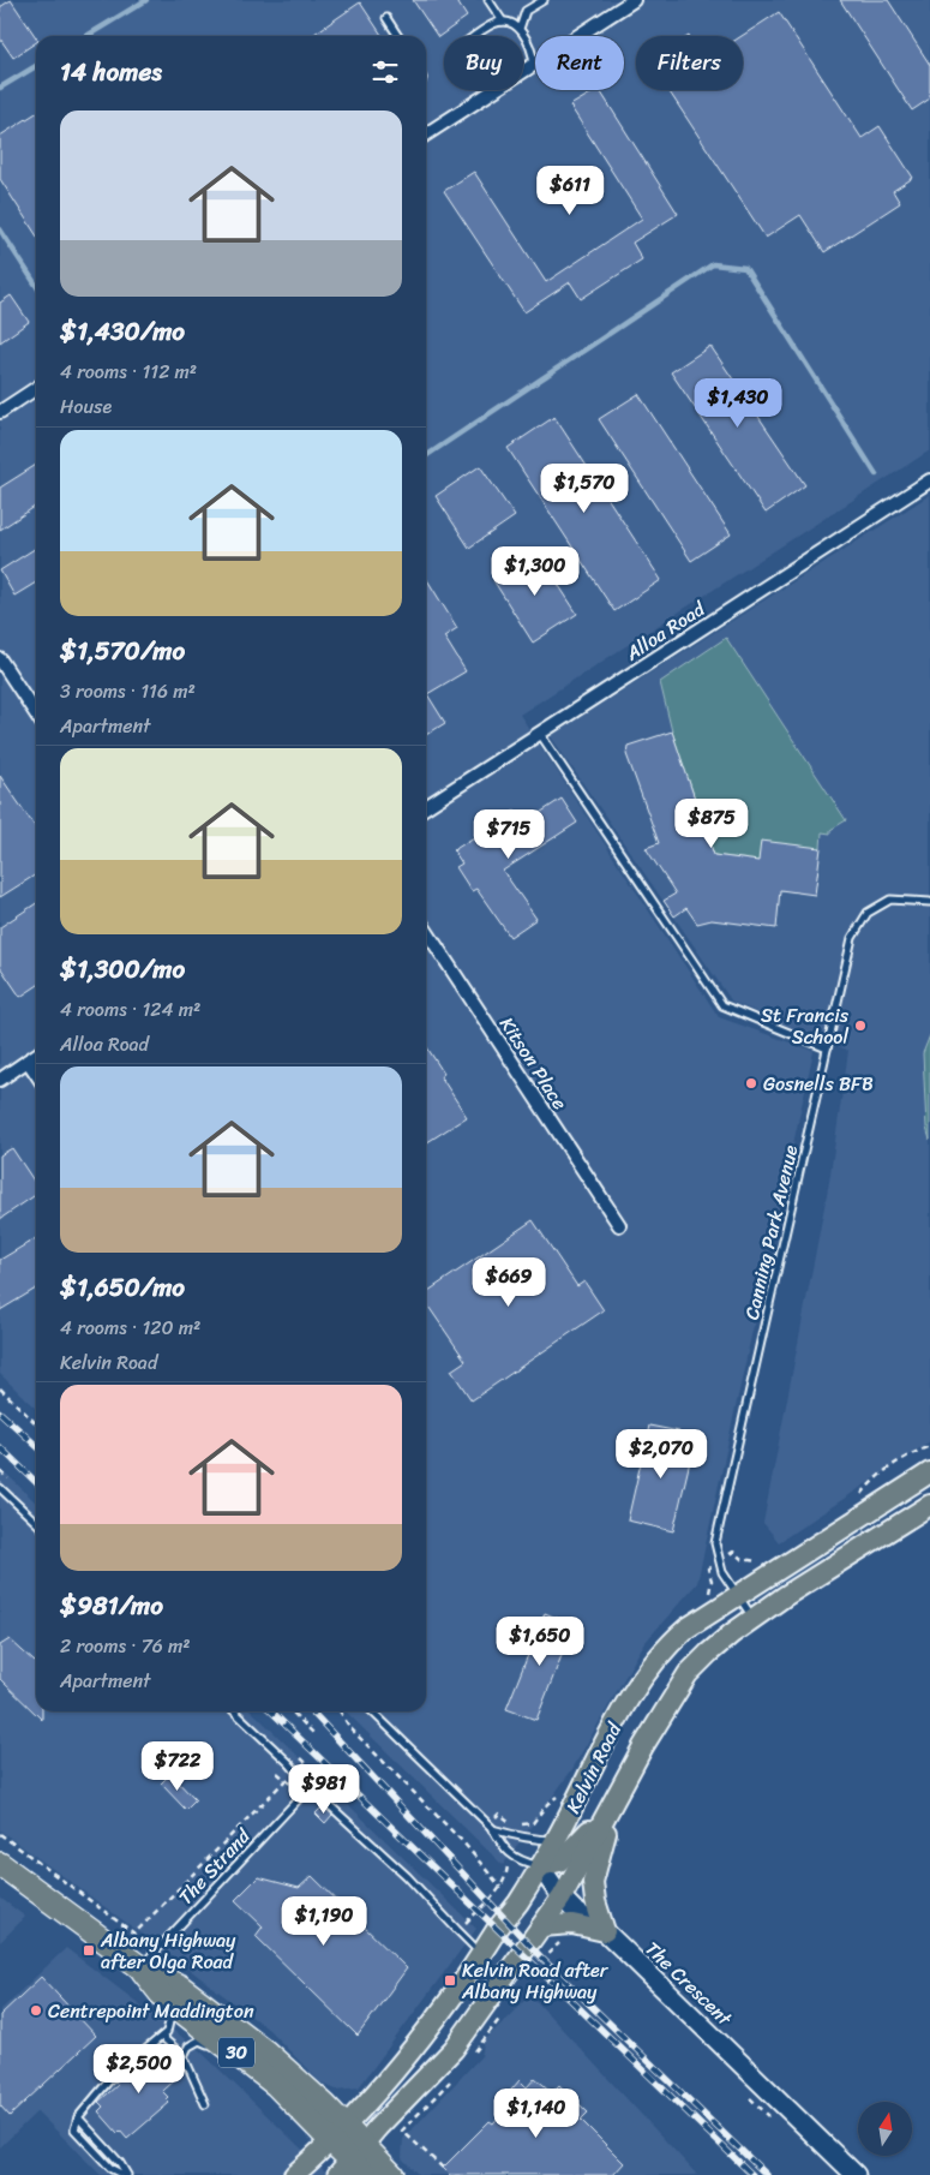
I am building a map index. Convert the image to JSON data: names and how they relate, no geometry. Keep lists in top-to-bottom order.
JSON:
{
  "streets": {
    "highway": ["30"],
    "main road": ["Kelvin Road", "The Crescent"],
    "street": ["Alloa Road", "Kitson Place"],
    "lane": ["Canning Park Avenue", "The Strand"]
  },
  "crossings": [
    ["Canning Park Avenue", "Kelvin Road"],
    ["Kelvin Road", "The Crescent"],
    ["Kelvin Road", "30"],
    ["The Strand", "30"]
  ],
  "places": {
    "other": ["St Francis School", "Gosnells BFB", "Centrepoint Maddington"],
    "transit": ["Albany Highway after Olga Road", "Kelvin Road after Albany Highway"]
  },
  "north": "top",
  "page": {
    "chip": ["Buy", "Rent", "Filters"],
    "heading": "14 homes",
    "list": [
      {
        "name": "$1,430/mo",
        "note": "4 rooms · 112 m² · House"
      },
      {
        "name": "$1,570/mo",
        "note": "3 rooms · 116 m² · Apartment"
      },
      {
        "name": "$1,300/mo",
        "note": "4 rooms · 124 m² · Alloa Road"
      },
      {
        "name": "$1,650/mo",
        "note": "4 rooms · 120 m² · Kelvin Road"
      },
      {
        "name": "$981/mo",
        "note": "2 rooms · 76 m² · Apartment"
      }
    ],
    "price": [
      "$611",
      "$1,430",
      "$1,570",
      "$1,300",
      "$875",
      "$715",
      "$669",
      "$2,070",
      "$1,650",
      "$722",
      "$981",
      "$1,190",
      "$2,500",
      "$1,140"
    ]
  }
}
